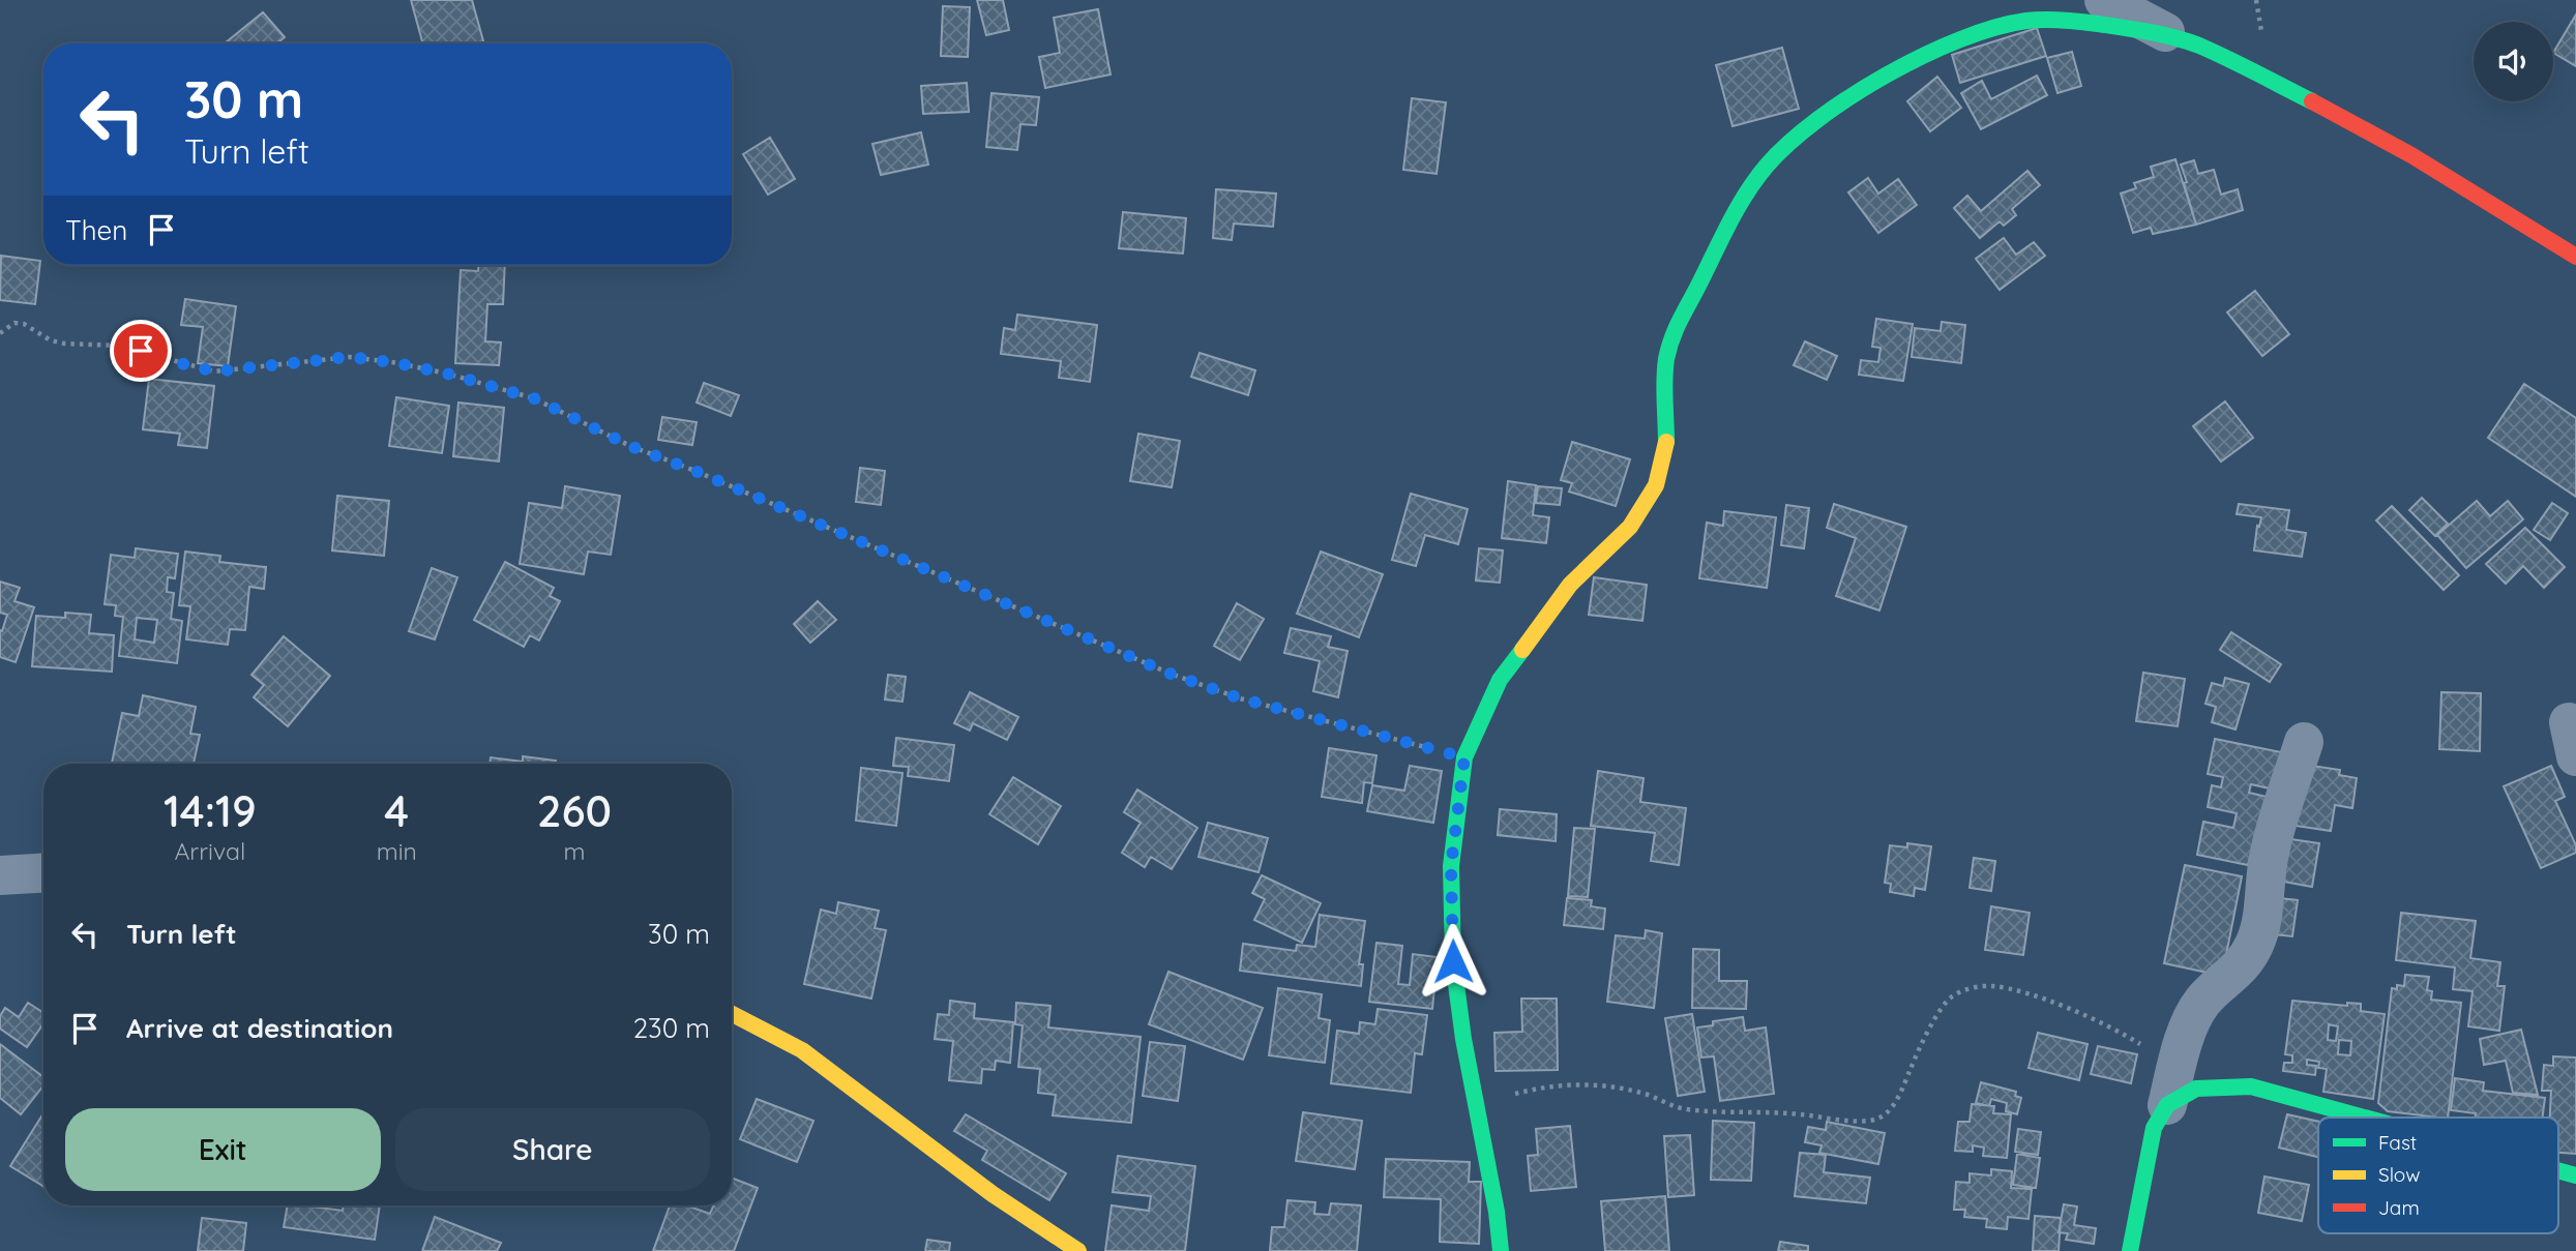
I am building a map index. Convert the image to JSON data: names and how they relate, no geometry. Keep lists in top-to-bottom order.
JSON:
{
  "legend": ["Fast", "Slow", "Jam"],
  "page": {
    "turn": ["30 m", "Turn left"],
    "then": "Then",
    "eta": [
      "14:19",
      "Arrival",
      "4",
      "min",
      "260",
      "m"
    ],
    "list": [
      {
        "name": "Turn left",
        "value": "30 m"
      },
      {
        "name": "Arrive at destination",
        "value": "230 m"
      }
    ],
    "buttons": ["Exit", "Share"]
  }
}
